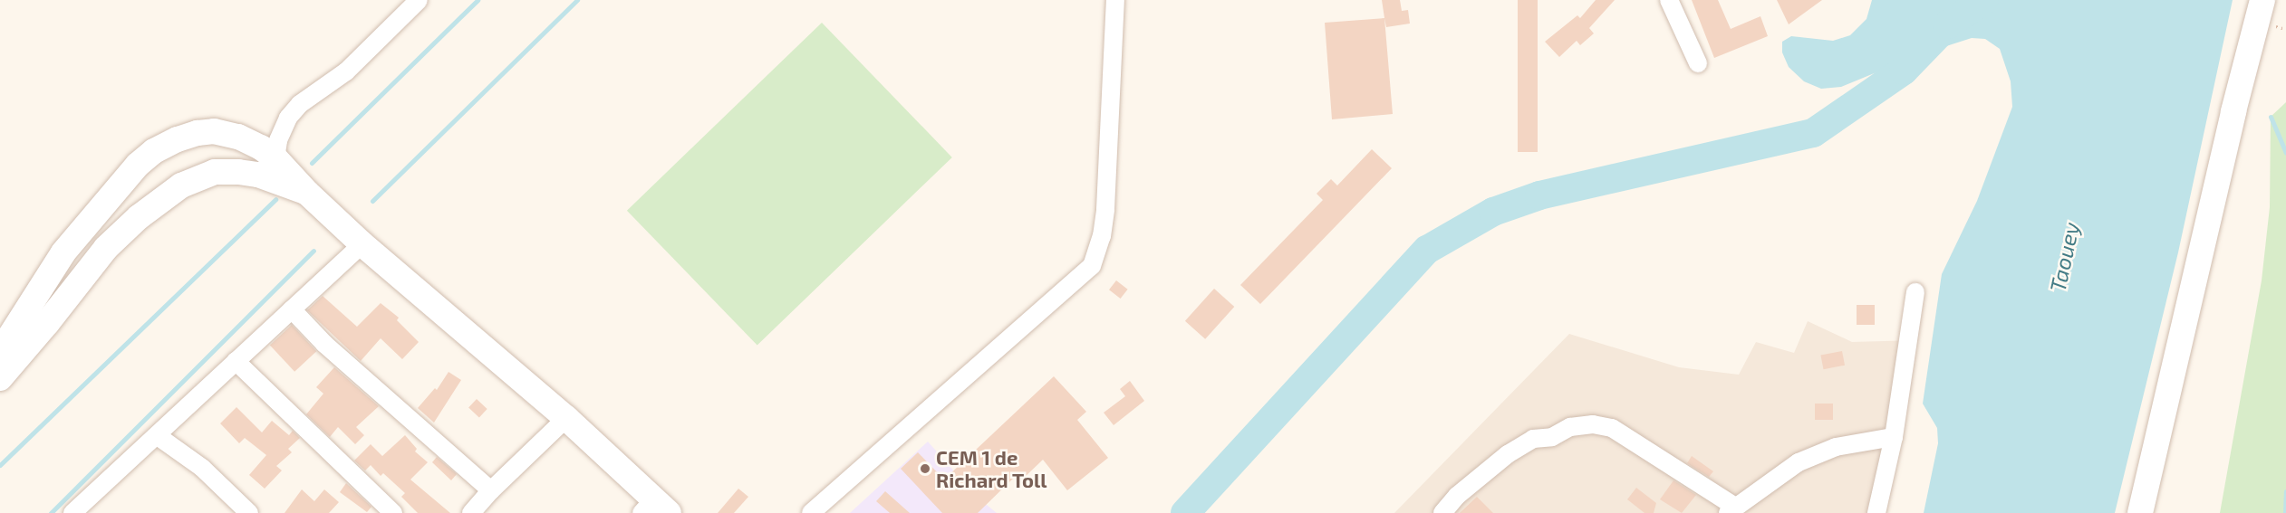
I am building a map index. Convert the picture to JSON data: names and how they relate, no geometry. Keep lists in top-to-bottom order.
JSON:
{
  "water": ["Taouey"],
  "places": ["CEM 1 de Richard Toll"]
}
